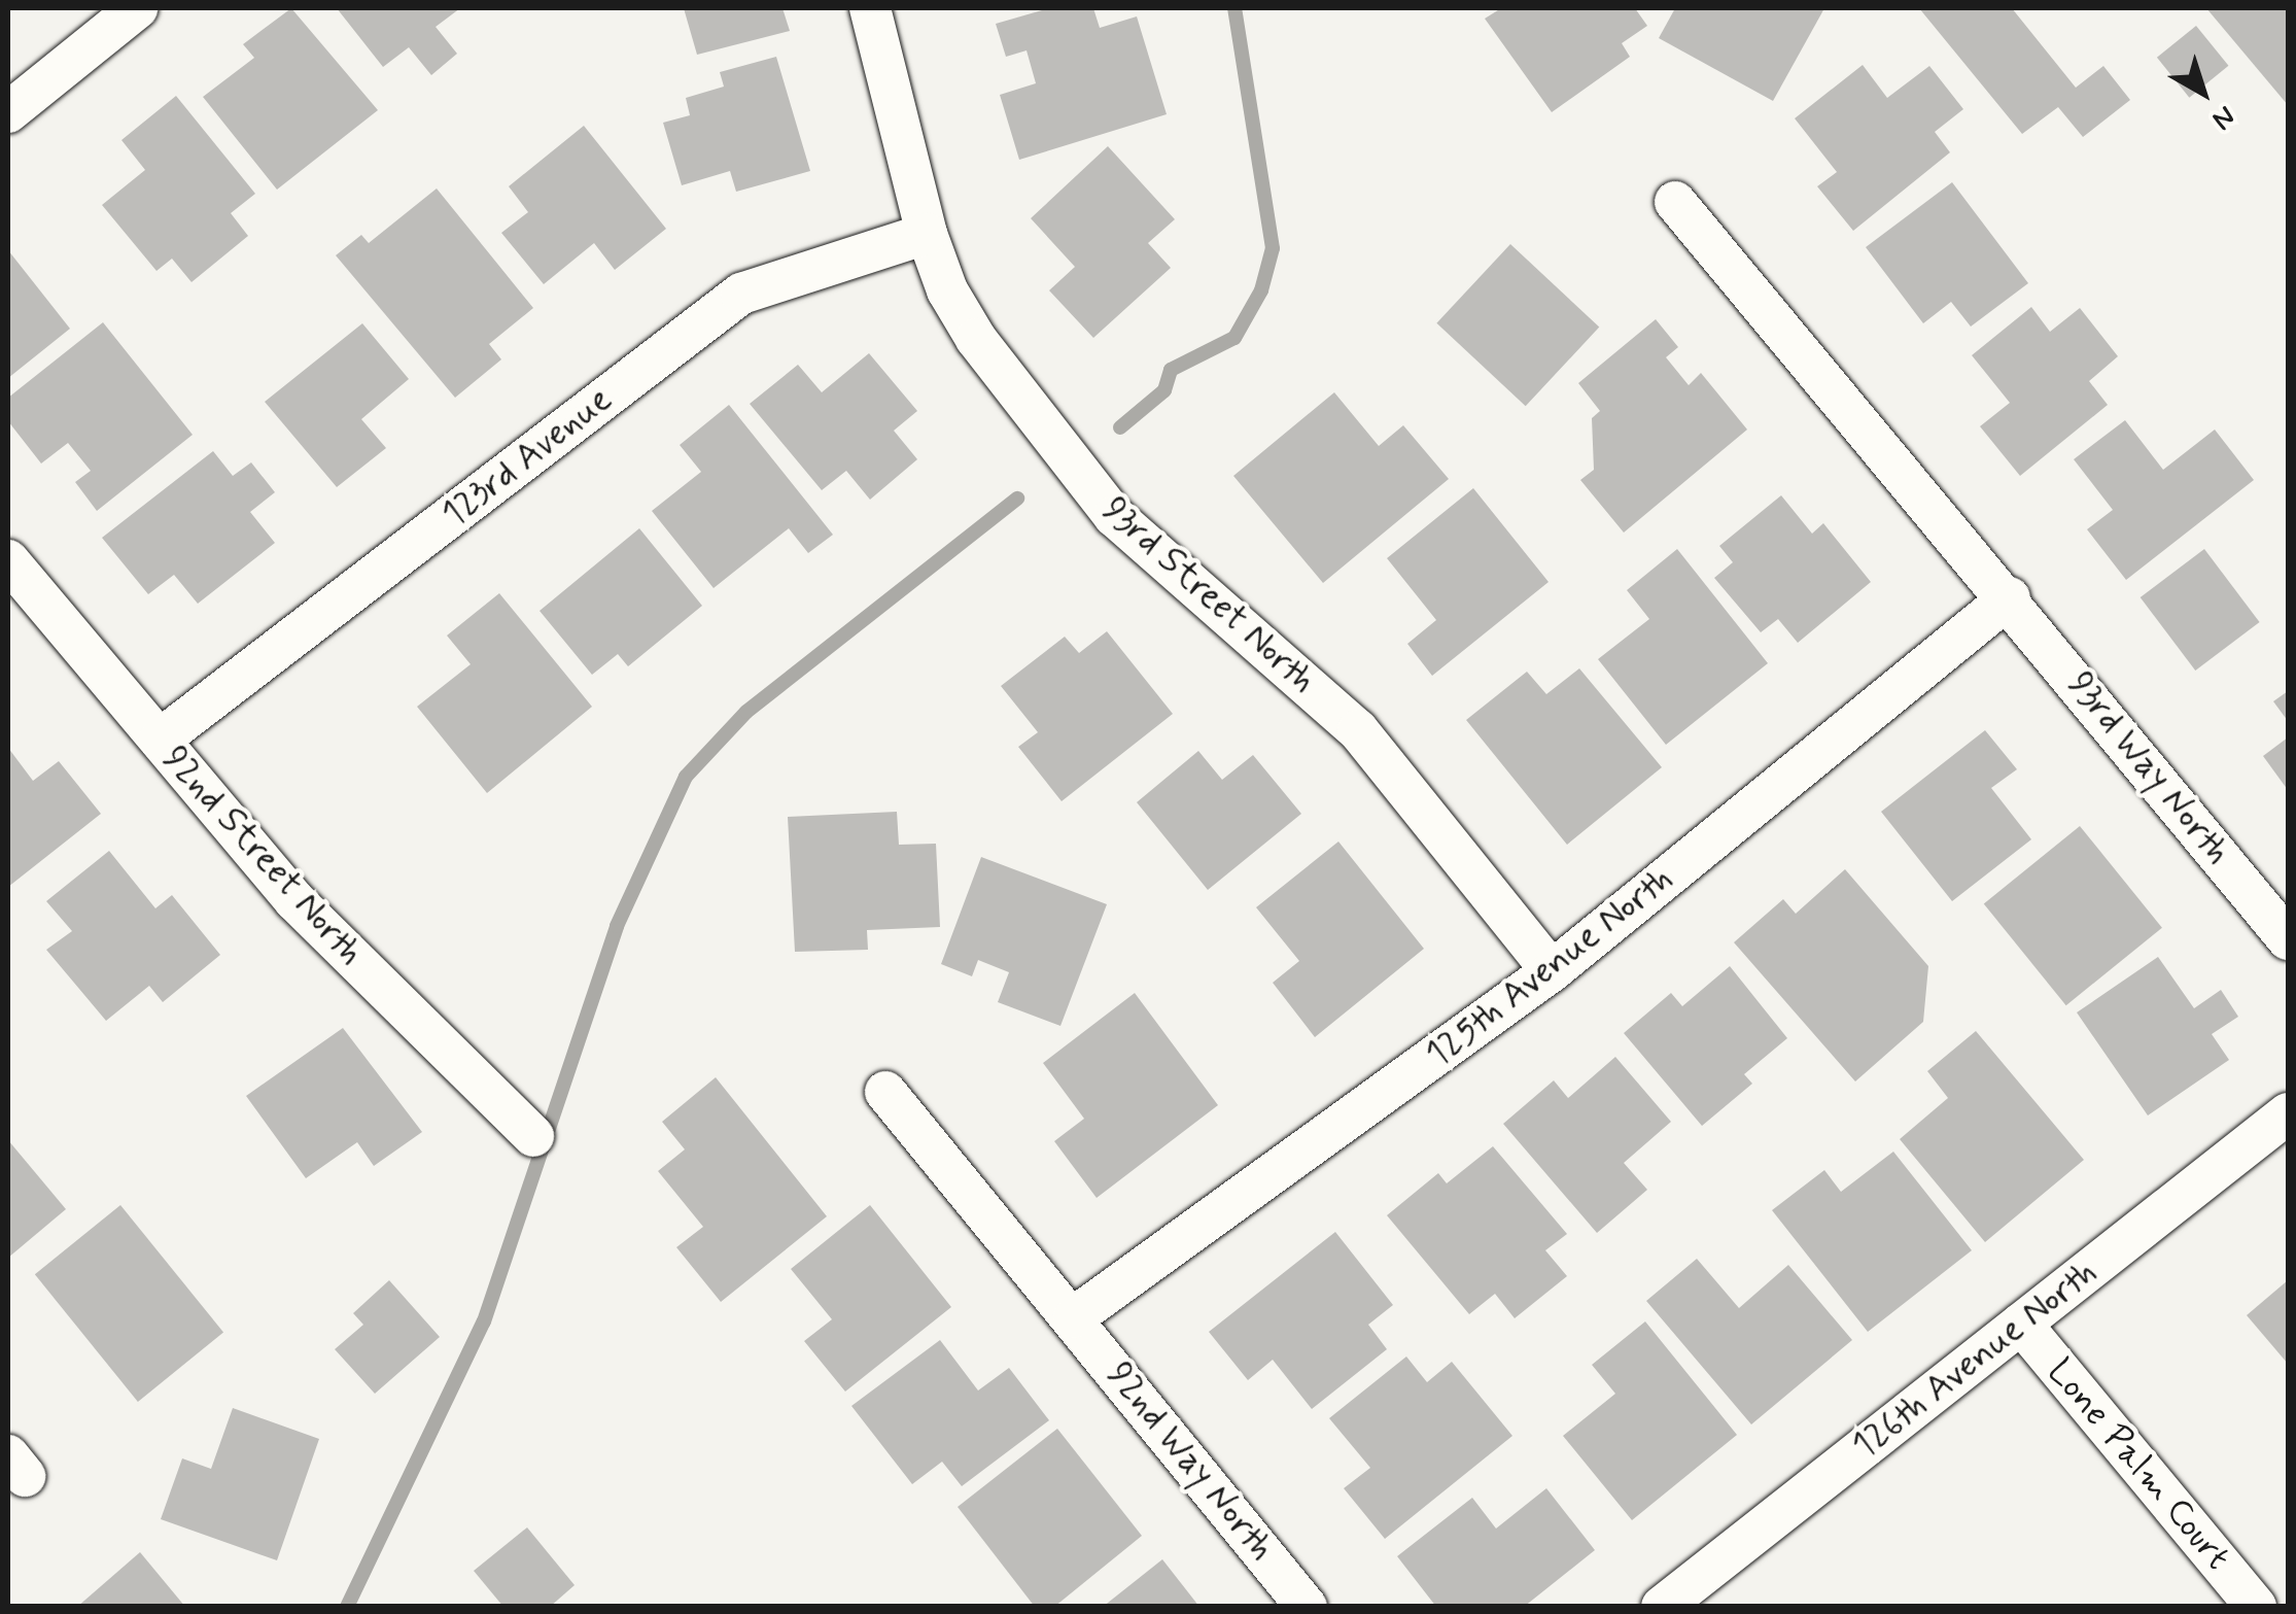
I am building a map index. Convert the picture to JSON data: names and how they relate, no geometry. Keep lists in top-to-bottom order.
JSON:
{
  "streets": {
    "street": [
      "123rd Avenue",
      "93rd Street North",
      "93rd Way North",
      "92nd Street North",
      "125th Avenue North",
      "126th Avenue North",
      "92nd Way North",
      "Lone Palm Court"
    ]
  },
  "crossings": [
    ["123rd Avenue", "93rd Street North"],
    ["123rd Avenue", "92nd Street North"],
    ["93rd Street North", "125th Avenue North"],
    ["93rd Way North", "125th Avenue North"],
    ["125th Avenue North", "92nd Way North"],
    ["126th Avenue North", "Lone Palm Court"]
  ],
  "north": "bottom right"
}
